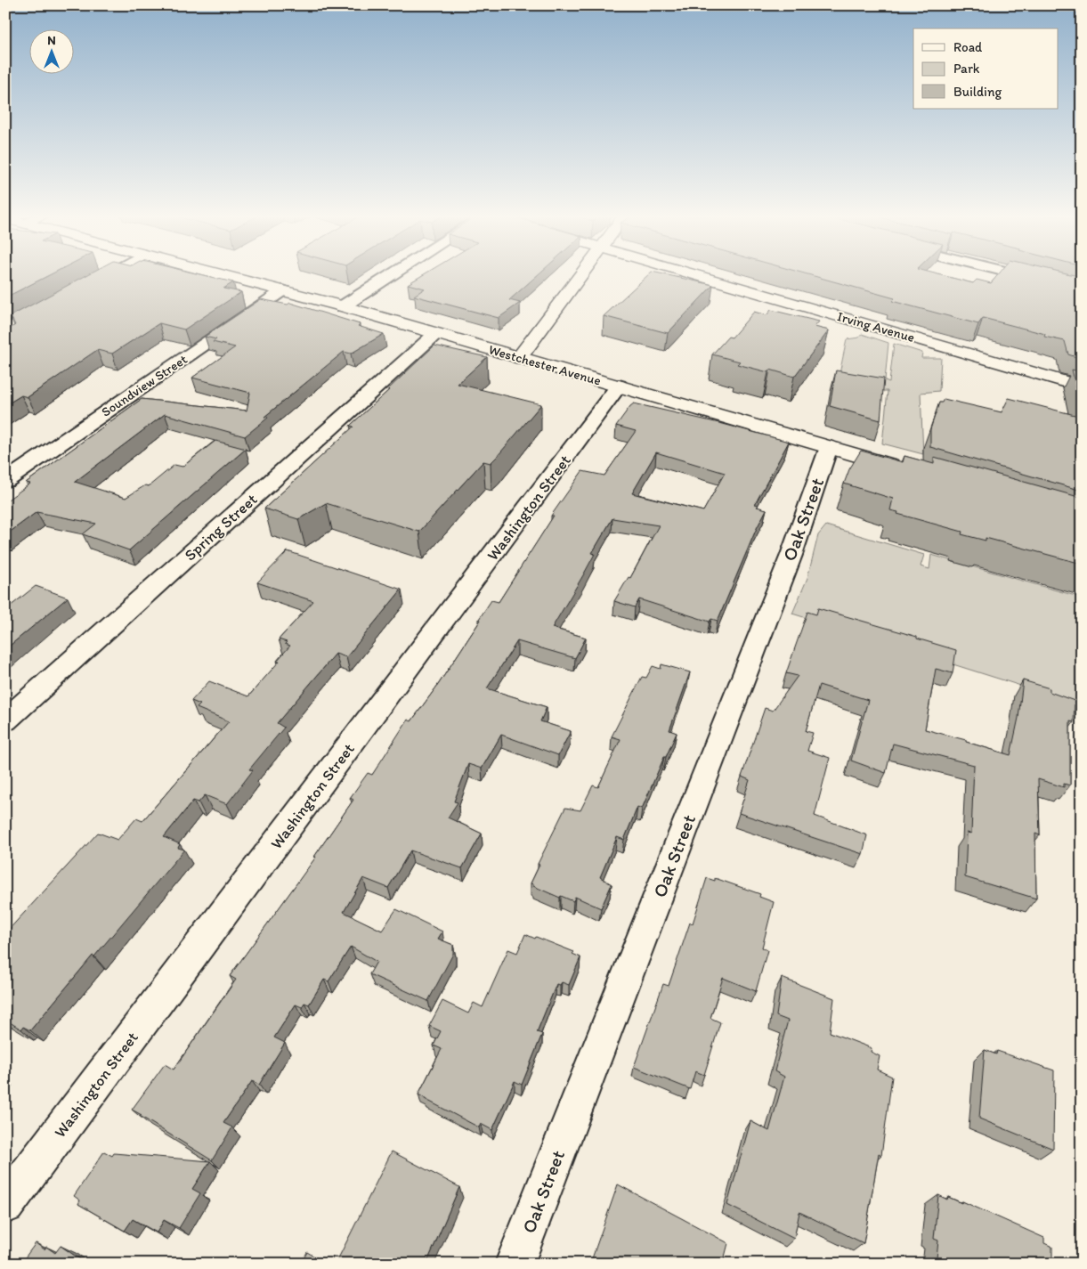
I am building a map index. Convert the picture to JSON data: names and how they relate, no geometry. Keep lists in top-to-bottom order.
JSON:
{
  "streets": {
    "main road": ["Irving Avenue", "Westchester Avenue"],
    "street": [
      "Soundview Street",
      "Washington Street",
      "Oak Street",
      "Spring Street"
    ]
  },
  "crossings": [
    ["Westchester Avenue", "Soundview Street"],
    ["Westchester Avenue", "Washington Street"],
    ["Westchester Avenue", "Oak Street"],
    ["Westchester Avenue", "Spring Street"]
  ],
  "legend": ["Road", "Park", "Building"],
  "north": "top"
}
